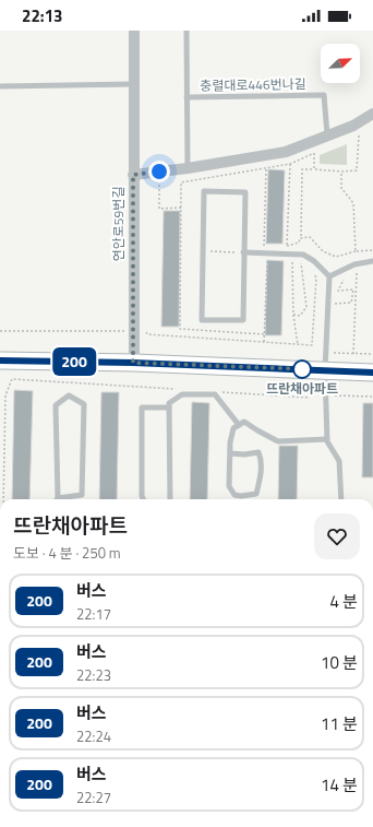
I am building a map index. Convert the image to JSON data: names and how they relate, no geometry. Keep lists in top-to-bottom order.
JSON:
{
  "streets": {
    "street": ["연안로59번길"],
    "lane": ["충렬대로446번나길"]
  },
  "places": ["뜨란채아파트"],
  "lines": ["bus line 200"],
  "north": "top right",
  "page": {
    "status": "22:13",
    "on_map": "200",
    "heading": ["뜨란채아파트", "도보 · 4 분 · 250 m"],
    "list": [
      {
        "mark": "200",
        "name": "버스",
        "note": "22:17",
        "value": "4 분"
      },
      {
        "mark": "200",
        "name": "버스",
        "note": "22:23",
        "value": "10 분"
      },
      {
        "mark": "200",
        "name": "버스",
        "note": "22:24",
        "value": "11 분"
      },
      {
        "mark": "200",
        "name": "버스",
        "note": "22:27",
        "value": "14 분"
      }
    ]
  }
}
